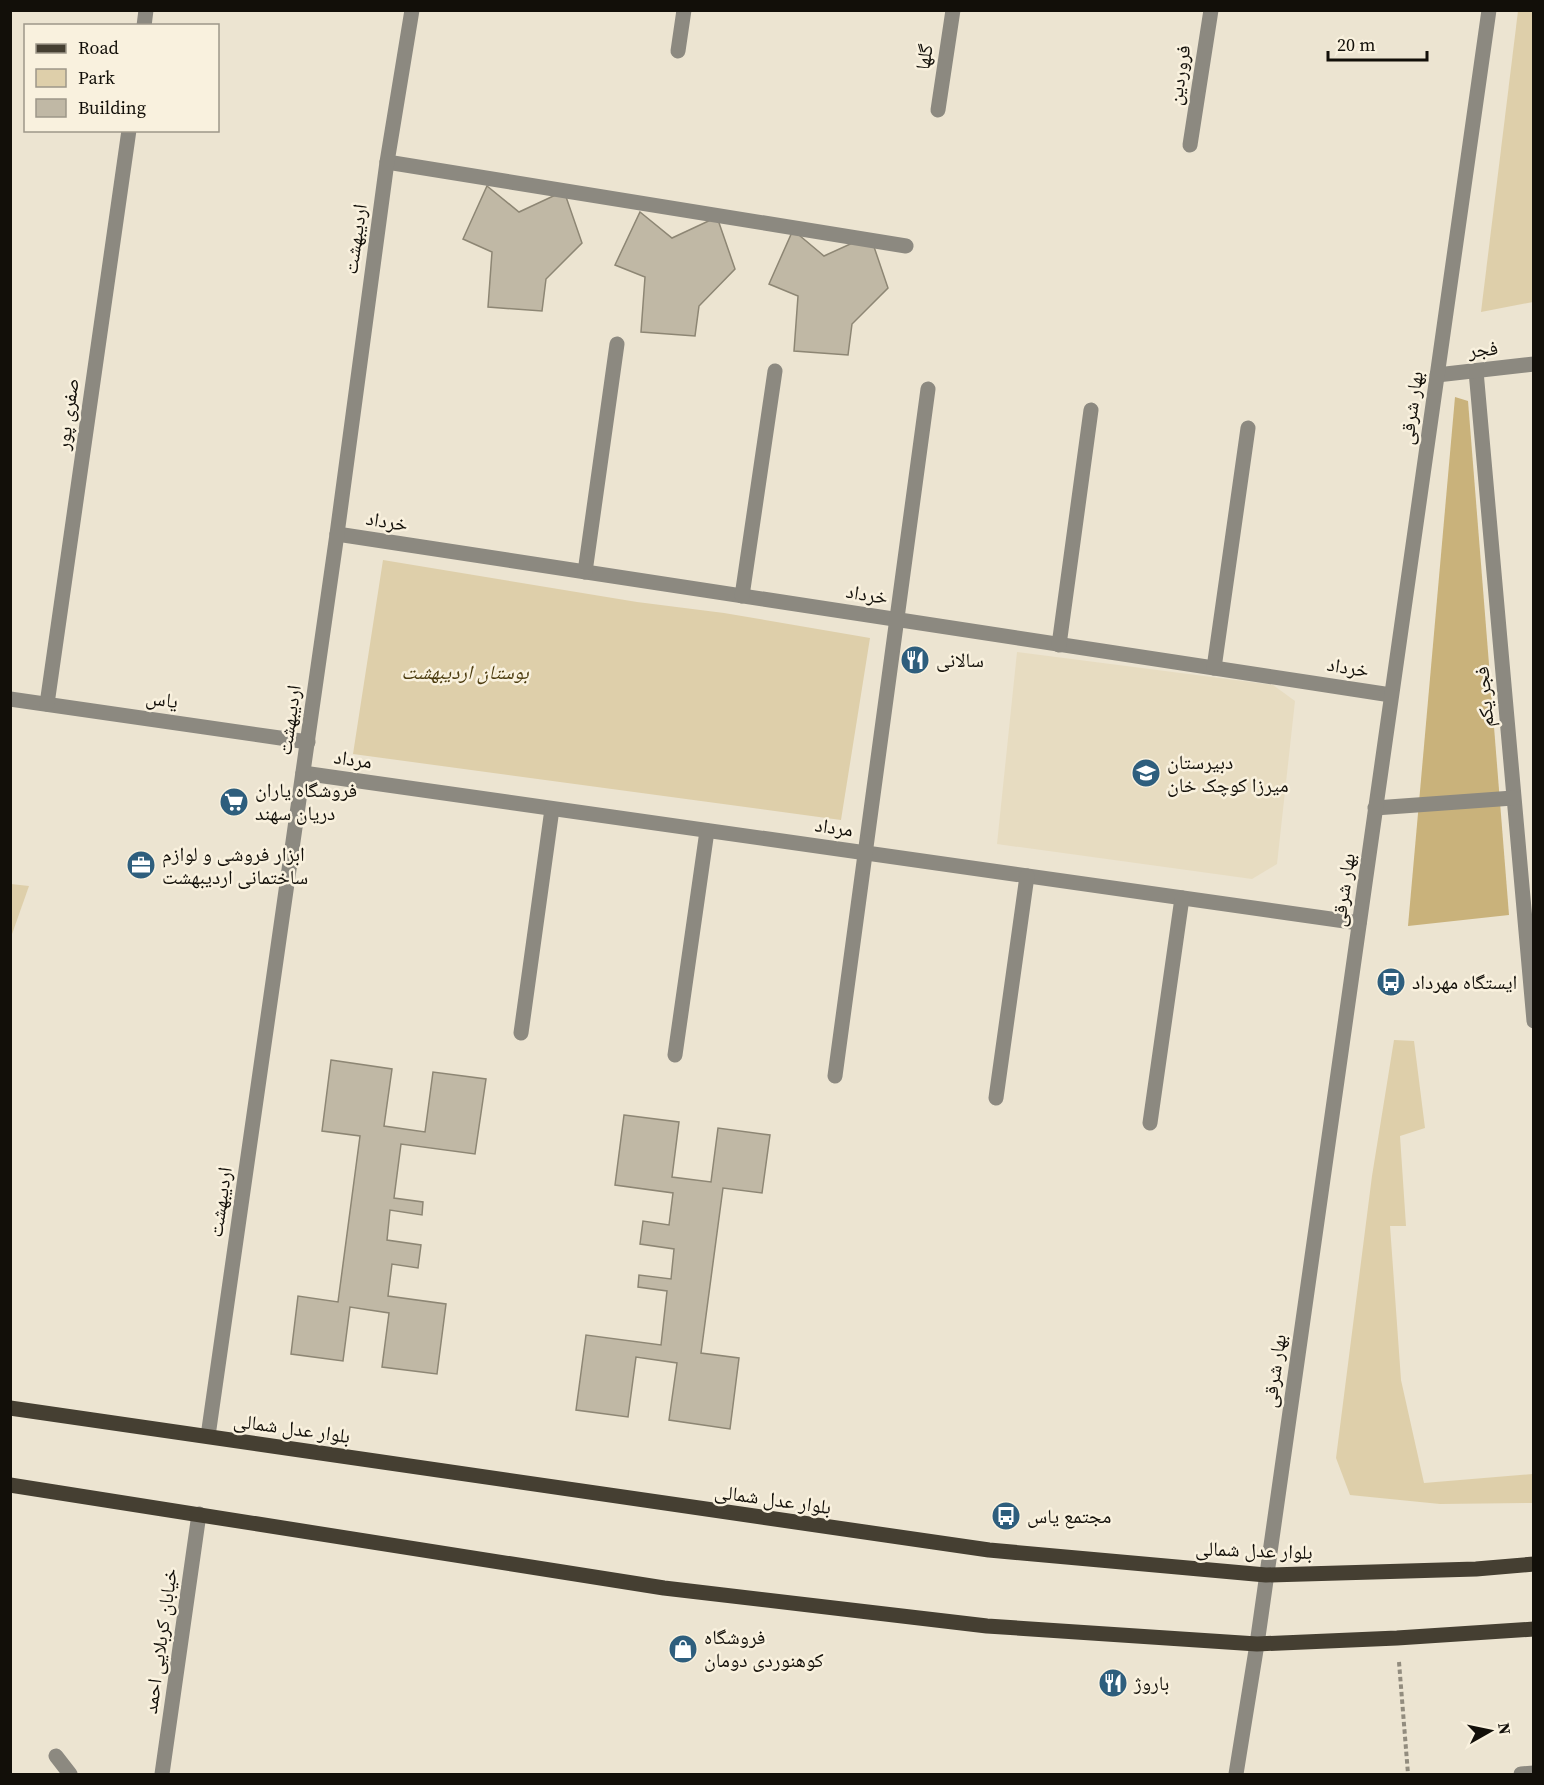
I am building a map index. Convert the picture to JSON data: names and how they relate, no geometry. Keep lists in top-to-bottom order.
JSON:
{
  "streets": {
    "main road": ["بلوار عدل شمالی"],
    "street": [
      "گلها",
      "فروردین",
      "اردیبهشت",
      "فجر",
      "بهار شرقی",
      "صفری پور",
      "خرداد",
      "فجر یکم",
      "یاس",
      "مرداد",
      "خیابان کربلایی احمد"
    ]
  },
  "crossings": [
    ["اردیبهشت", "خرداد"],
    ["اردیبهشت", "یاس"],
    ["اردیبهشت", "مرداد"],
    ["اردیبهشت", "بلوار عدل شمالی"],
    ["فجر", "بهار شرقی"],
    ["فجر", "فجر یکم"],
    ["بهار شرقی", "خرداد"],
    ["بهار شرقی", "مرداد"],
    ["بهار شرقی", "بلوار عدل شمالی"],
    ["صفری پور", "یاس"]
  ],
  "parks": ["بوستان اردیبهشت"],
  "places": {
    "restaurant": ["سالانی", "باروژ"],
    "school or university": ["دبیرستان میرزا کوچک خان"],
    "supermarket": ["فروشگاه یاران دریان سهند"],
    "office": ["ابزار فروشی و لوازم ساختمانی اردیبهشت"],
    "bus stop": ["ایستگاه مهرداد", "مجتمع یاس"],
    "shop": ["فروشگاه کوهنوردی دومان"]
  },
  "legend": ["Road", "Park", "Building"],
  "scale_bar": "20 m",
  "north": "right"
}
